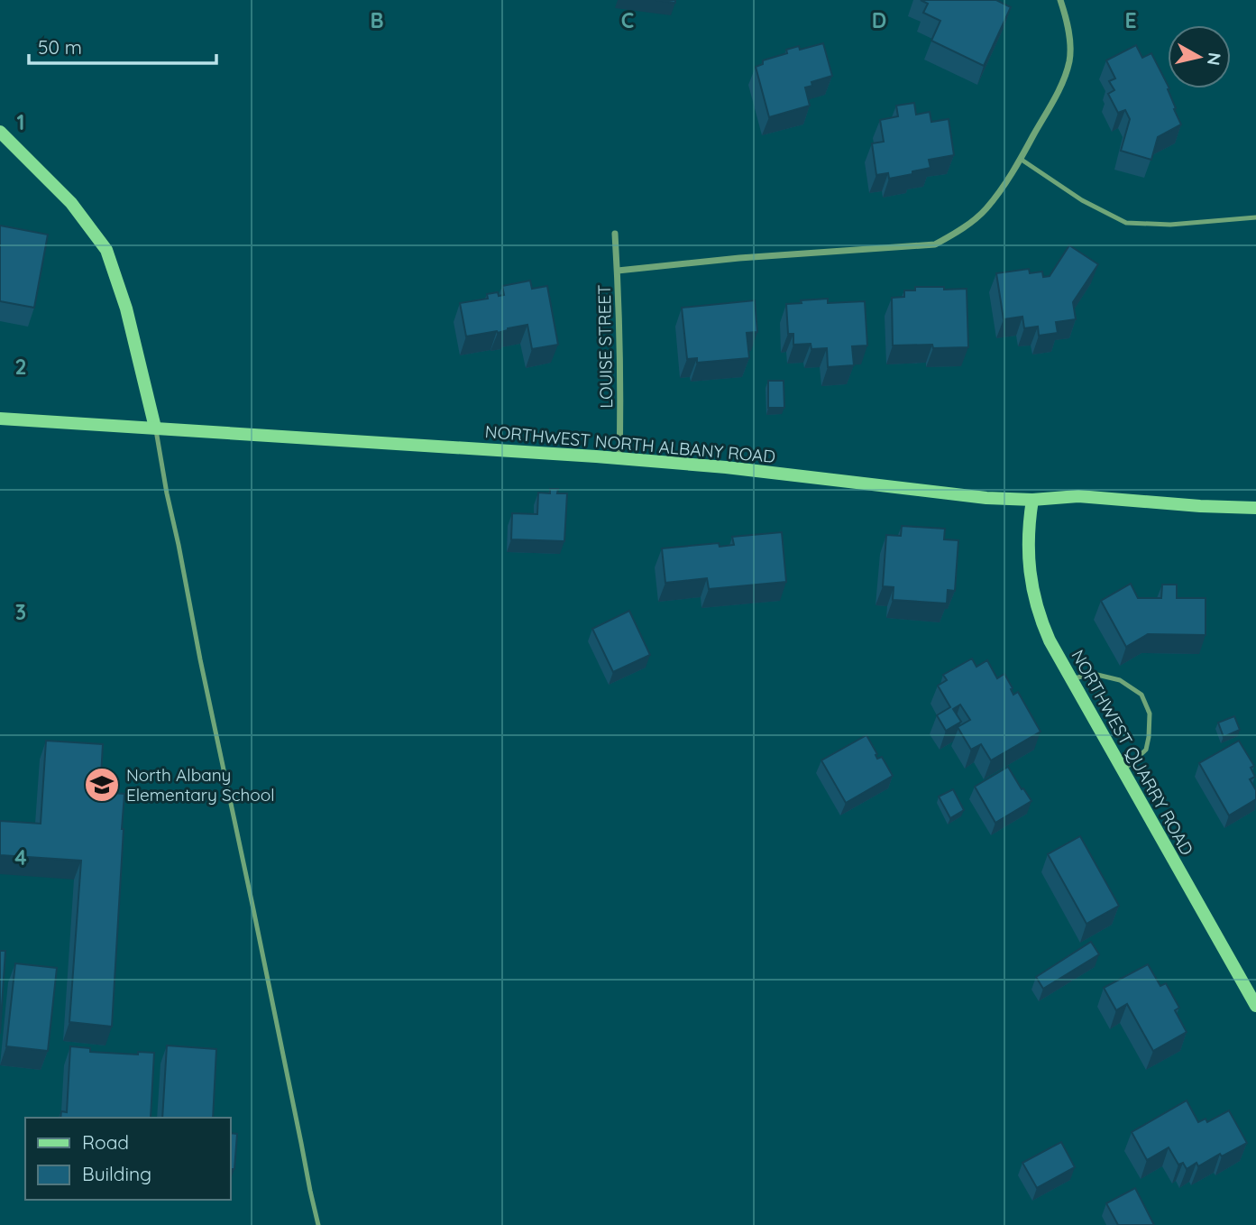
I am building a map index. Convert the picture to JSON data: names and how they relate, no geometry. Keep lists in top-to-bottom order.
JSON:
{
  "streets": {
    "main road": ["NORTHWEST NORTH ALBANY ROAD", "NORTHWEST QUARRY ROAD"],
    "street": ["LOUISE STREET"]
  },
  "crossings": [
    ["LOUISE STREET", "NORTHWEST NORTH ALBANY ROAD"],
    ["NORTHWEST NORTH ALBANY ROAD", "NORTHWEST QUARRY ROAD"]
  ],
  "places": {
    "school or university": ["North Albany Elementary School"]
  },
  "legend": ["Road", "Building"],
  "scale_bar": "50 m",
  "north": "right",
  "grid": {
    "columns": [
      "B",
      "C",
      "D",
      "E"
    ],
    "rows": [
      "1",
      "2",
      "3",
      "4"
    ]
  }
}
